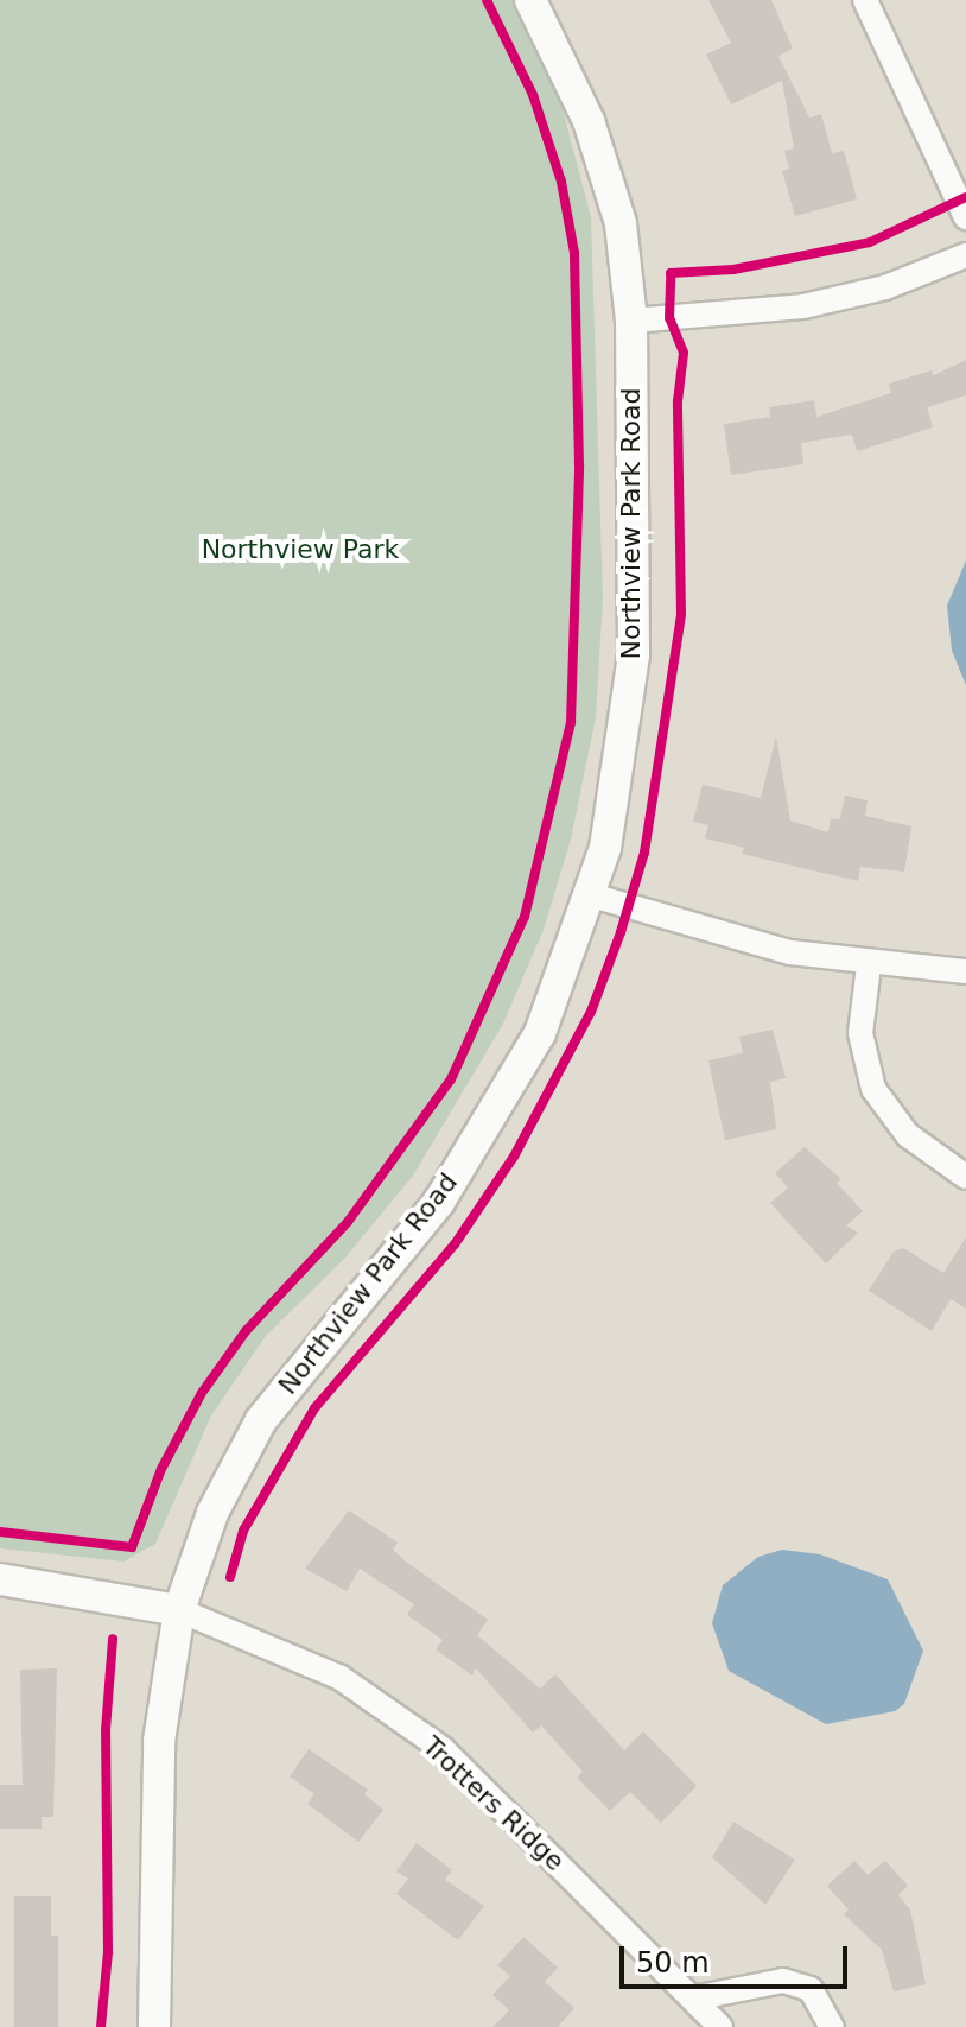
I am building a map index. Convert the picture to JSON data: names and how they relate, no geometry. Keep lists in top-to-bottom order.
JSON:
{
  "streets": {
    "street": ["Northview Park Road", "Trotters Ridge"]
  },
  "crossings": [
    ["Northview Park Road", "Trotters Ridge"]
  ],
  "parks": ["Northview Park"],
  "scale_bar": "50 m"
}
